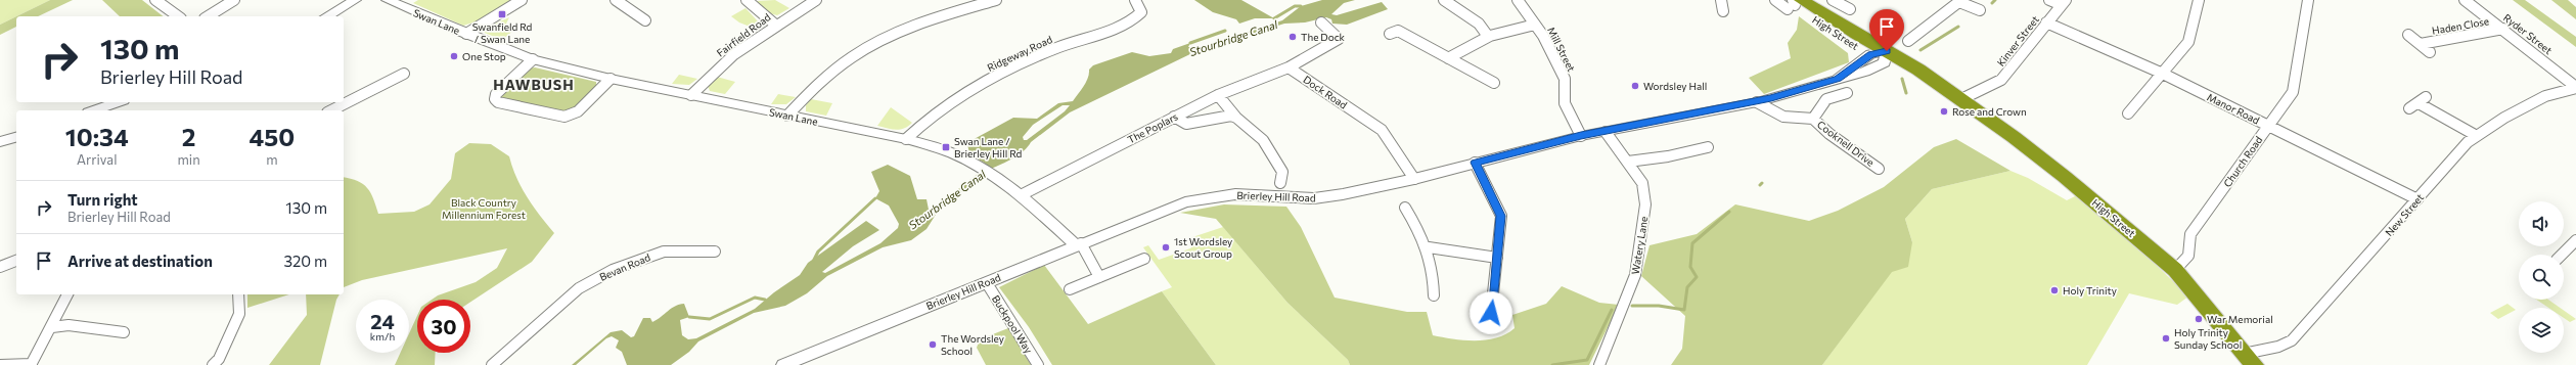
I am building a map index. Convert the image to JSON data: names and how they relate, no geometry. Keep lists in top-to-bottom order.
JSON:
{
  "streets": {
    "highway": ["High Street"],
    "main road": ["Swan Lane", "Brierley Hill Road"],
    "street": [
      "Haden Close",
      "Ryder Street",
      "Fairfield Road",
      "Kinver Street",
      "Mill Street",
      "Ridgeway Road",
      "Dock Road",
      "Manor Road",
      "The Poplars",
      "Cooknell Drive",
      "Church Road",
      "New Street",
      "Watery Lane",
      "Bevan Road",
      "Buckpool Way"
    ]
  },
  "crossings": [
    ["Swan Lane", "Fairfield Road"],
    ["Swan Lane", "Ridgeway Road"],
    ["Swan Lane", "The Poplars"],
    ["Haden Close", "Ryder Street"],
    ["High Street", "Kinver Street"],
    ["High Street", "Church Road"],
    ["High Street", "Brierley Hill Road"],
    ["High Street", "New Street"],
    ["Ryder Street", "New Street"],
    ["Kinver Street", "Manor Road"],
    ["Mill Street", "Brierley Hill Road"],
    ["Dock Road", "The Poplars"],
    ["Dock Road", "Brierley Hill Road"],
    ["Manor Road", "Church Road"],
    ["Manor Road", "New Street"],
    ["Cooknell Drive", "Brierley Hill Road"],
    ["Brierley Hill Road", "Watery Lane"],
    ["Brierley Hill Road", "Buckpool Way"]
  ],
  "districts": ["HAWBUSH"],
  "water": ["Stourbridge Canal"],
  "parks": ["Black Country Millennium Forest"],
  "places": {
    "transit": ["Swanfield Rd / Swan Lane", "Swan Lane / Brierley Hill Rd"],
    "other": [
      "The Dock",
      "One Stop",
      "Wordsley Hall",
      "Rose and Crown",
      "1st Wordsley Scout Group",
      "Holy Trinity",
      "War Memorial",
      "Holy Trinity Sunday School",
      "The Wordsley School"
    ]
  },
  "page": {
    "turn": ["130 m", "Brierley Hill Road"],
    "eta": [
      "10:34",
      "Arrival",
      "2",
      "min",
      "450",
      "m"
    ],
    "list": [
      {
        "name": "Turn right",
        "note": "Brierley Hill Road",
        "value": "130 m"
      },
      {
        "name": "Arrive at destination",
        "value": "320 m"
      }
    ],
    "speed": "24 km/h",
    "limit": "30"
  }
}
